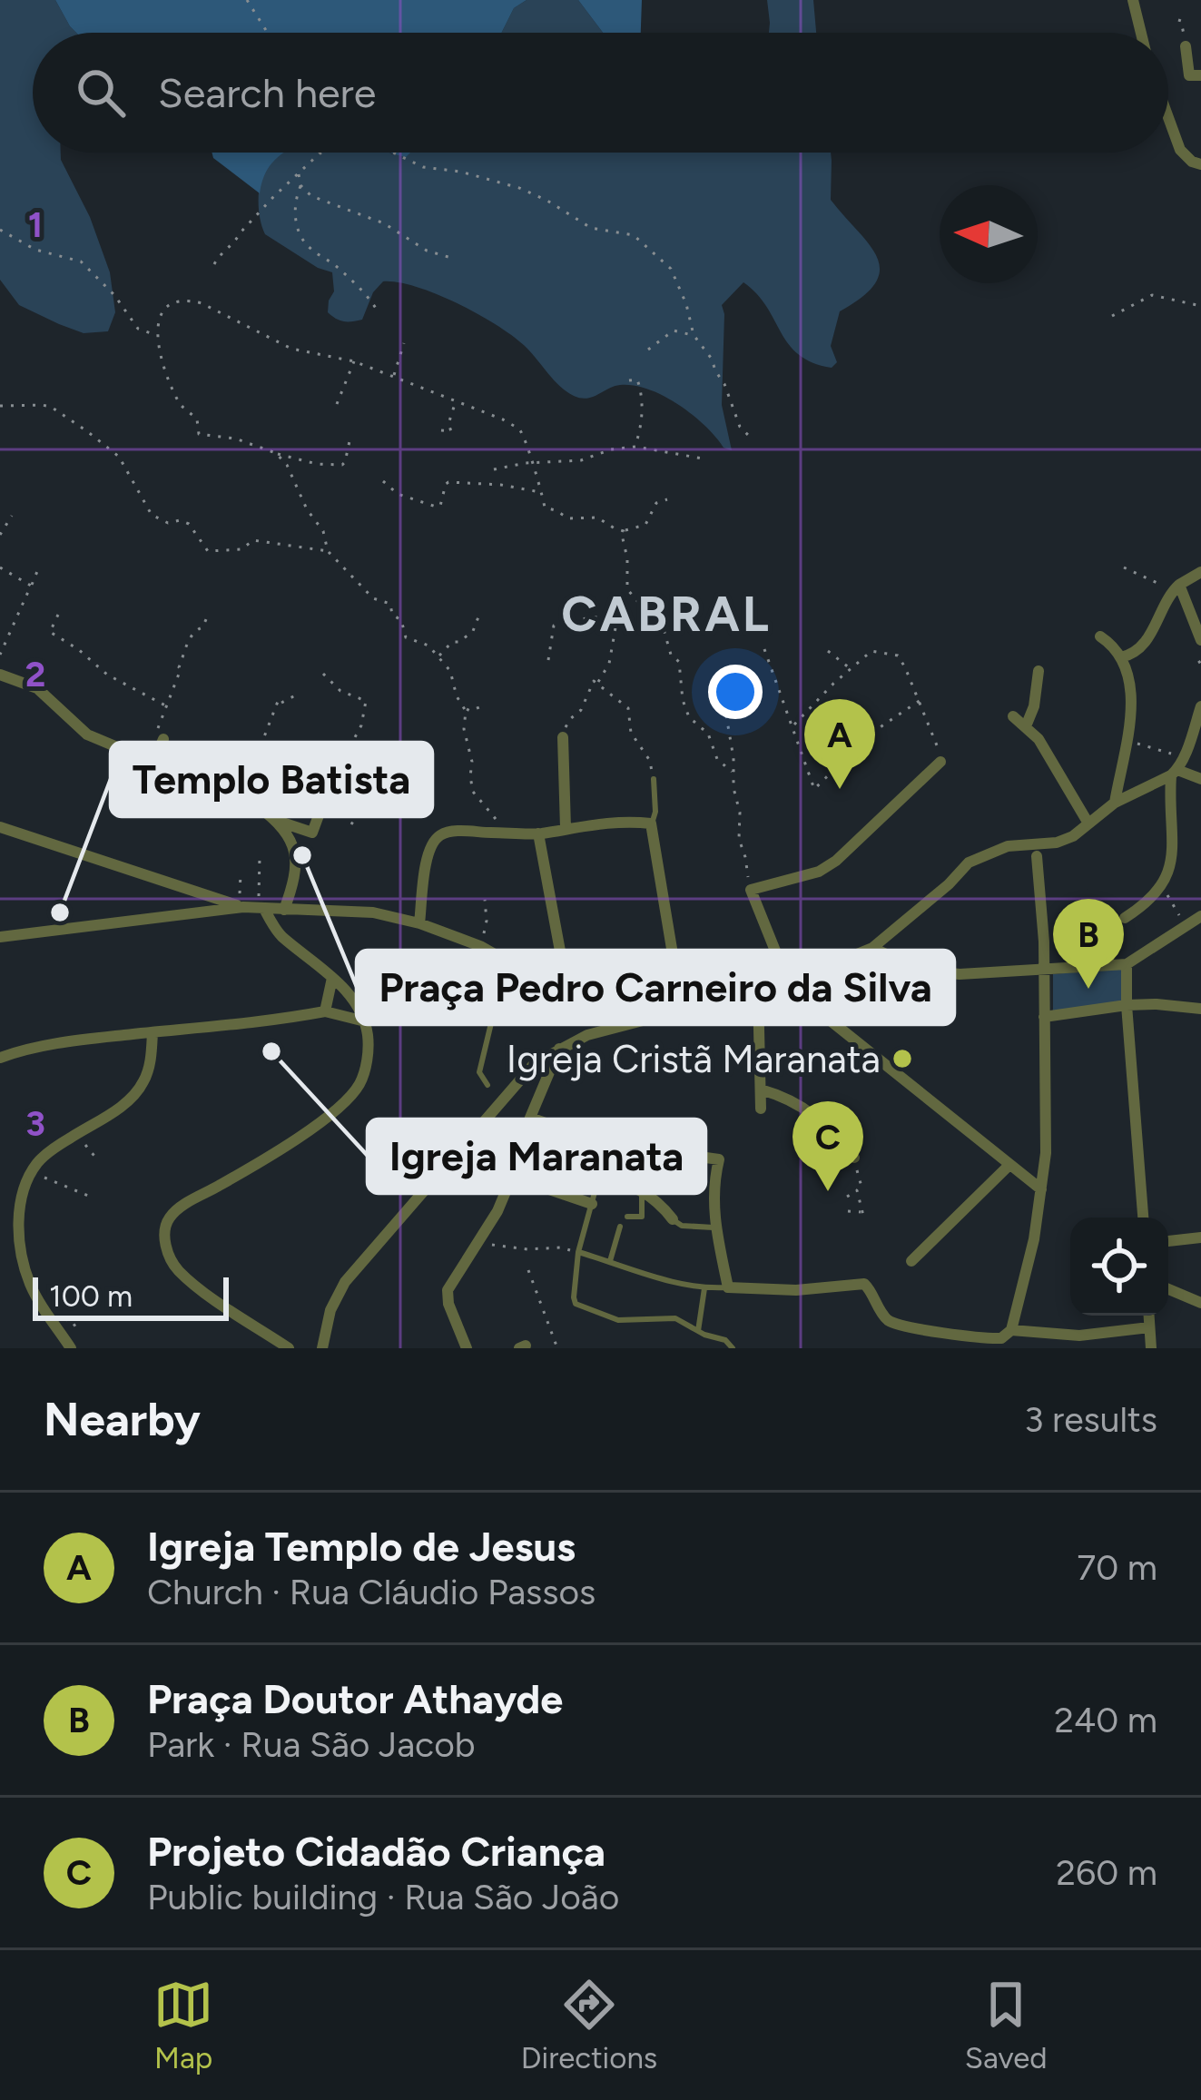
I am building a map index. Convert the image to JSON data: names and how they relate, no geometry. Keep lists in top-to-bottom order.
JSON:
{
  "districts": ["CABRAL"],
  "places": [
    "Praça Pedro Carneiro da Silva",
    "Templo Batista",
    "Igreja Maranata",
    "Igreja Cristã Maranata"
  ],
  "scale_bar": "100 m",
  "north": "left",
  "page": {
    "search": "Search here",
    "pins": ["A", "B", "C"],
    "scale": "100 m",
    "heading": ["Nearby", "3 results"],
    "list": [
      {
        "mark": "A",
        "name": "Igreja Templo de Jesus",
        "note": "Church · Rua Cláudio Passos",
        "value": "70 m"
      },
      {
        "mark": "B",
        "name": "Praça Doutor Athayde",
        "note": "Park · Rua São Jacob",
        "value": "240 m"
      },
      {
        "mark": "C",
        "name": "Projeto Cidadão Criança",
        "note": "Public building · Rua São João",
        "value": "260 m"
      }
    ],
    "nav": ["Map", "Directions", "Saved"]
  },
  "grid": {
    "rows": ["1", "2", "3"]
  }
}
